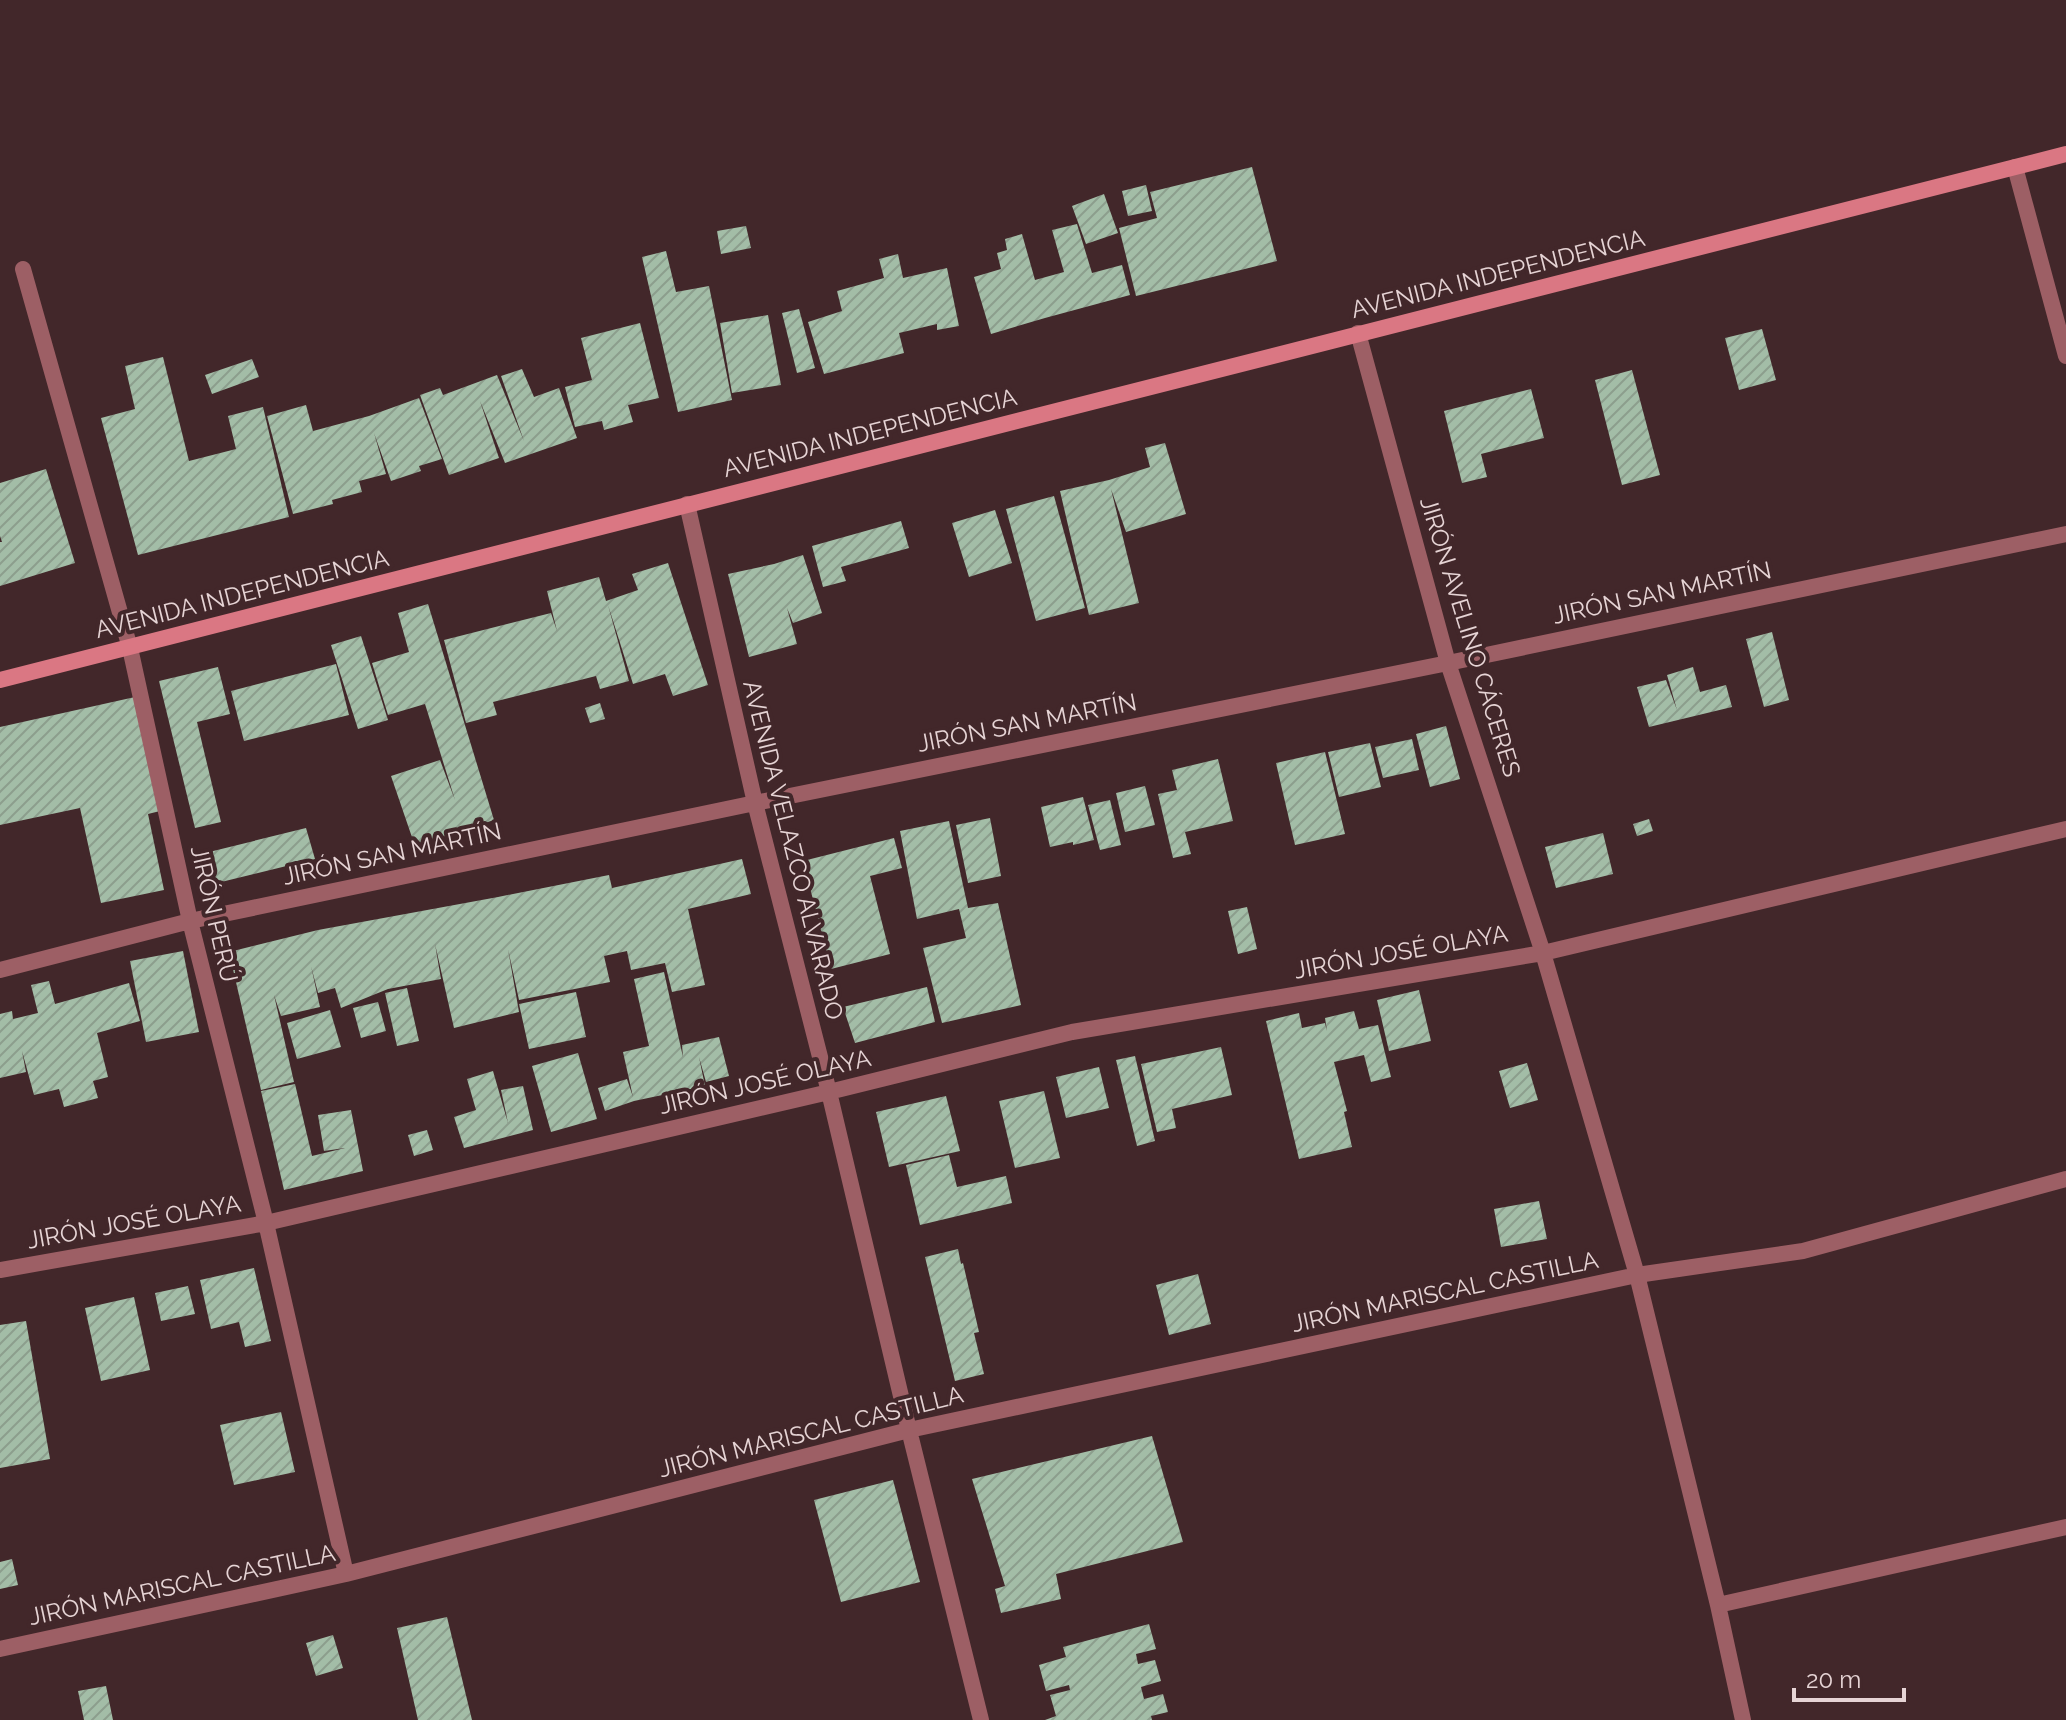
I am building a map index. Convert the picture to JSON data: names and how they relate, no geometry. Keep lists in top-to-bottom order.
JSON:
{
  "streets": {
    "main road": ["AVENIDA INDEPENDENCIA"],
    "street": [
      "JIRÓN SAN MARTÍN",
      "JIRÓN AVELINO CÁCERES",
      "AVENIDA VELAZCO ALVARADO",
      "JIRÓN PERÚ",
      "JIRÓN JOSÉ OLAYA",
      "JIRÓN MARISCAL CASTILLA"
    ]
  },
  "crossings": [
    ["AVENIDA INDEPENDENCIA", "JIRÓN AVELINO CÁCERES"],
    ["AVENIDA INDEPENDENCIA", "AVENIDA VELAZCO ALVARADO"],
    ["AVENIDA INDEPENDENCIA", "JIRÓN PERÚ"],
    ["JIRÓN SAN MARTÍN", "JIRÓN AVELINO CÁCERES"],
    ["JIRÓN SAN MARTÍN", "AVENIDA VELAZCO ALVARADO"],
    ["JIRÓN SAN MARTÍN", "JIRÓN PERÚ"],
    ["JIRÓN AVELINO CÁCERES", "JIRÓN JOSÉ OLAYA"],
    ["JIRÓN AVELINO CÁCERES", "JIRÓN MARISCAL CASTILLA"],
    ["AVENIDA VELAZCO ALVARADO", "JIRÓN JOSÉ OLAYA"],
    ["AVENIDA VELAZCO ALVARADO", "JIRÓN MARISCAL CASTILLA"],
    ["JIRÓN PERÚ", "JIRÓN JOSÉ OLAYA"],
    ["JIRÓN PERÚ", "JIRÓN MARISCAL CASTILLA"]
  ],
  "scale_bar": "20 m"
}
